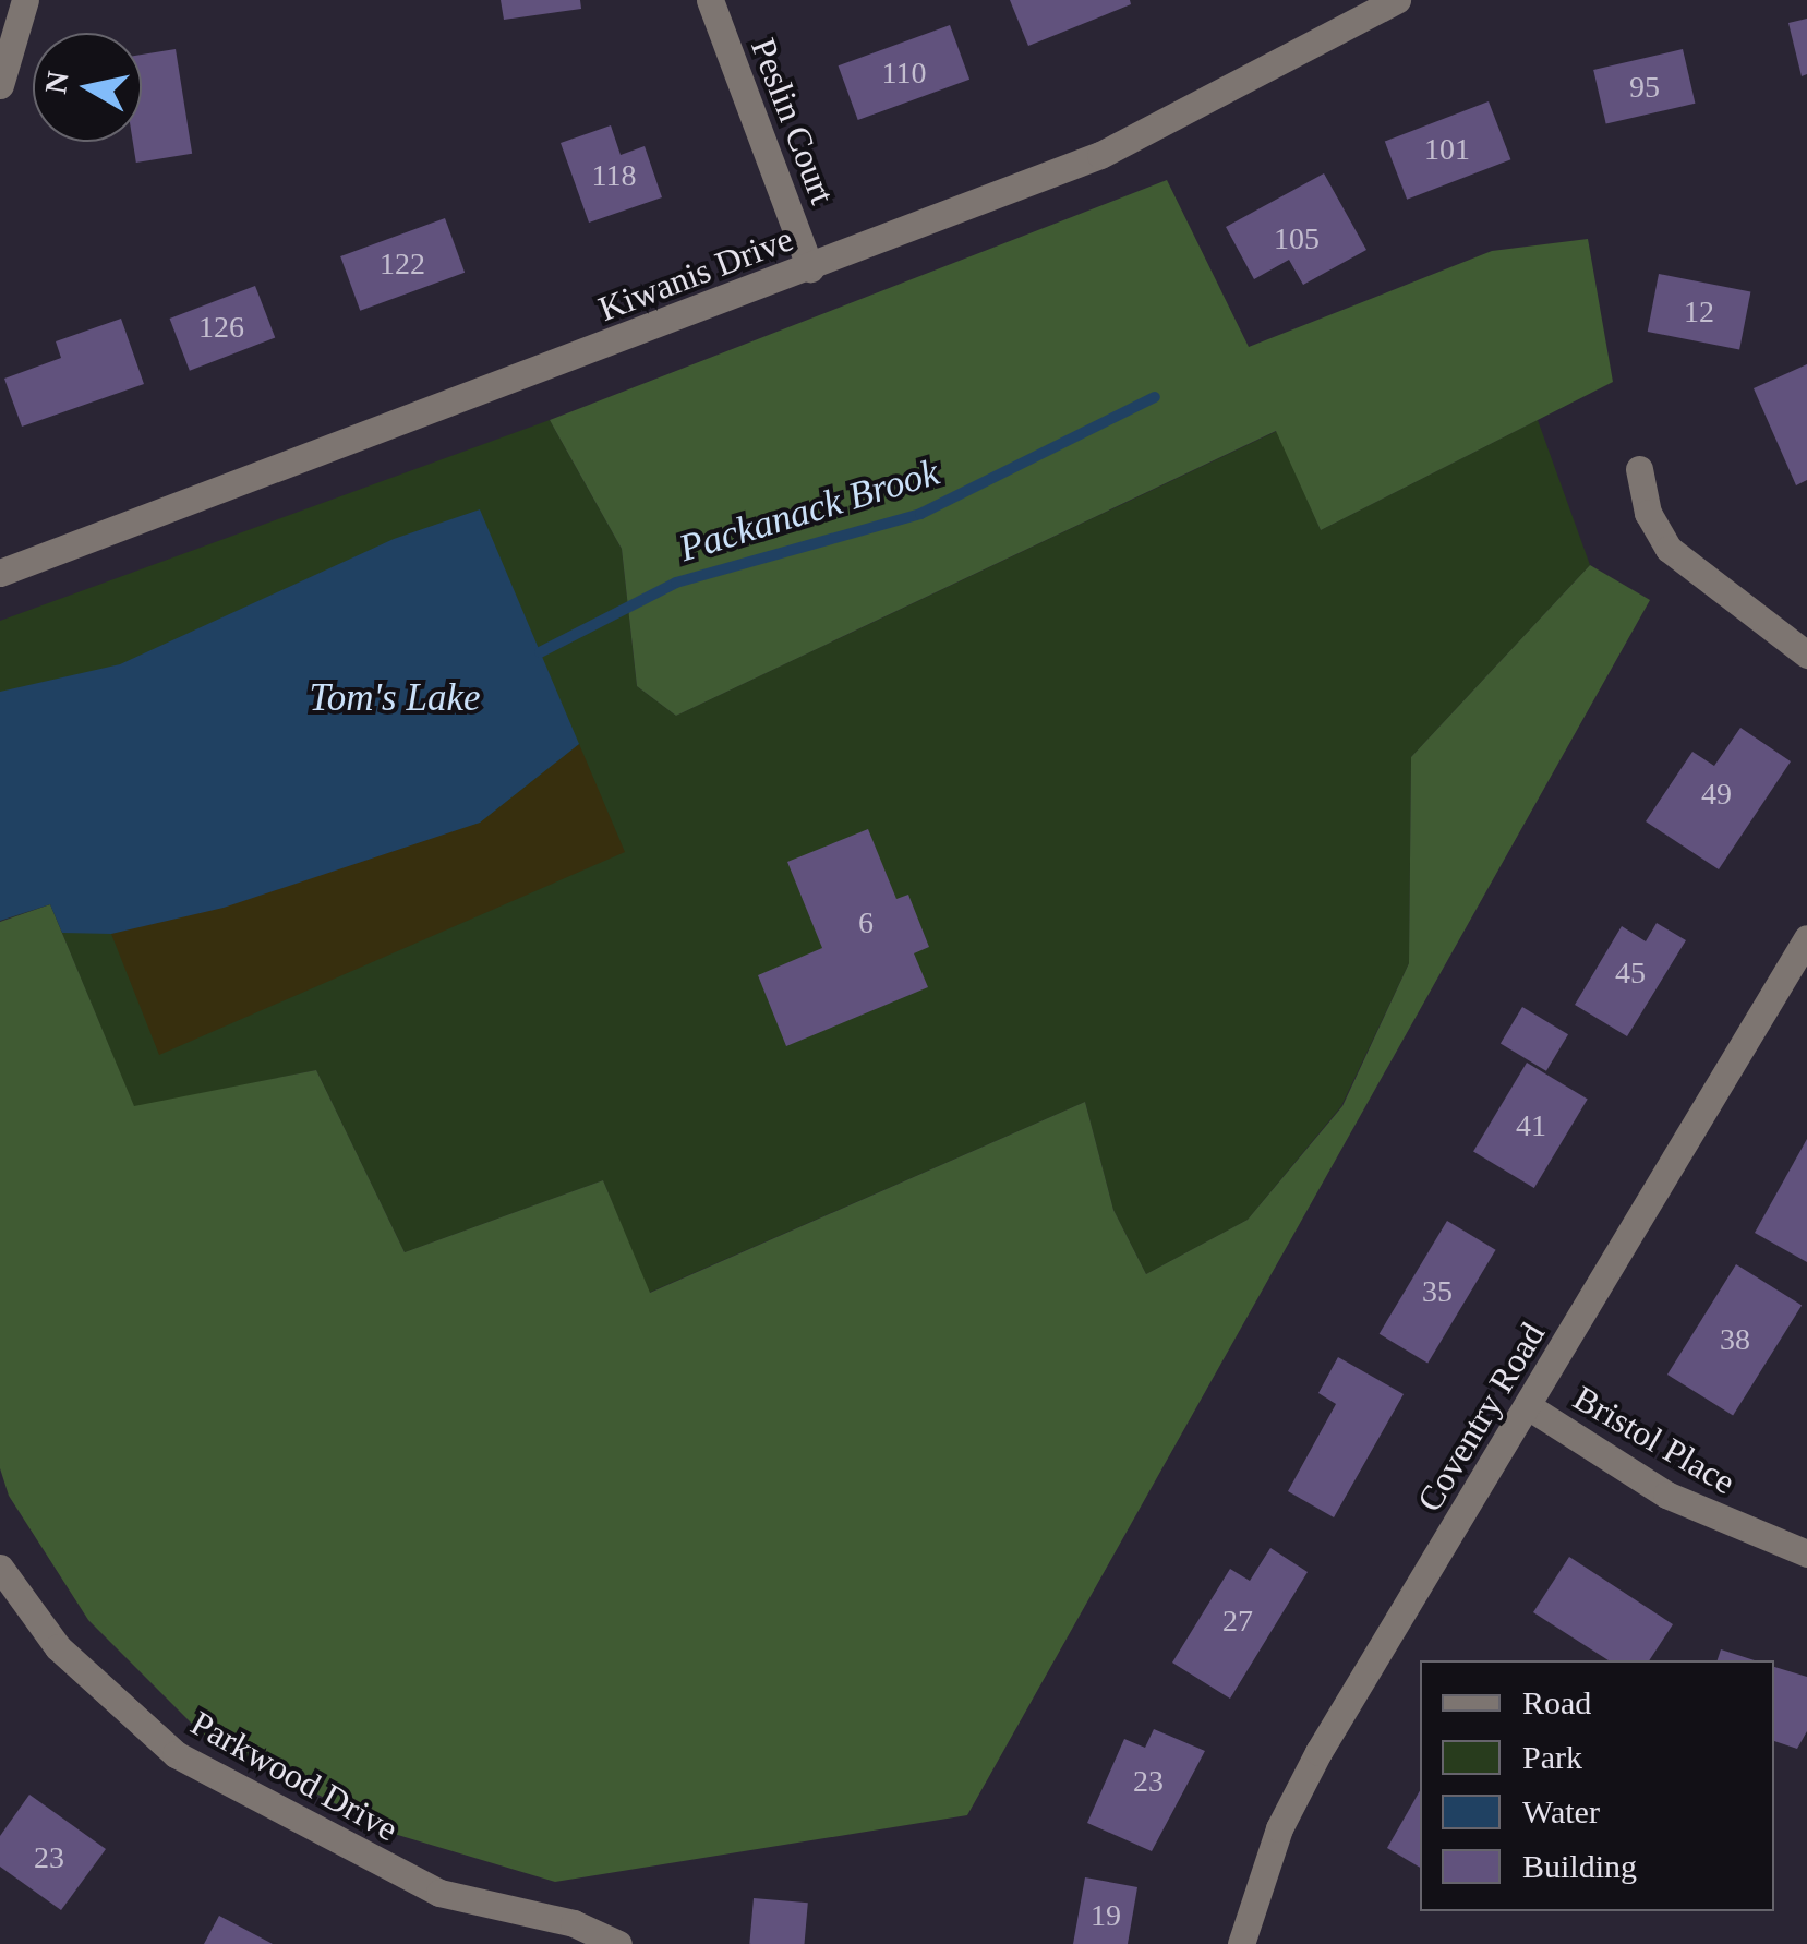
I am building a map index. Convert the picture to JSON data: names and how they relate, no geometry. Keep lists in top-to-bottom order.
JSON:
{
  "streets": {
    "street": [
      "Peslin Court",
      "Kiwanis Drive",
      "Coventry Road",
      "Bristol Place",
      "Parkwood Drive"
    ]
  },
  "crossings": [
    ["Peslin Court", "Kiwanis Drive"],
    ["Coventry Road", "Bristol Place"]
  ],
  "water": ["Packanack Brook", "Tom's Lake"],
  "house_numbers": [
    "110",
    "95",
    "101",
    "118",
    "105",
    "122",
    "12",
    "126",
    "49",
    "6",
    "45",
    "41",
    "35",
    "38",
    "27",
    "23",
    "23",
    "19"
  ],
  "legend": [
    "Road",
    "Park",
    "Water",
    "Building"
  ],
  "north": "left"
}
